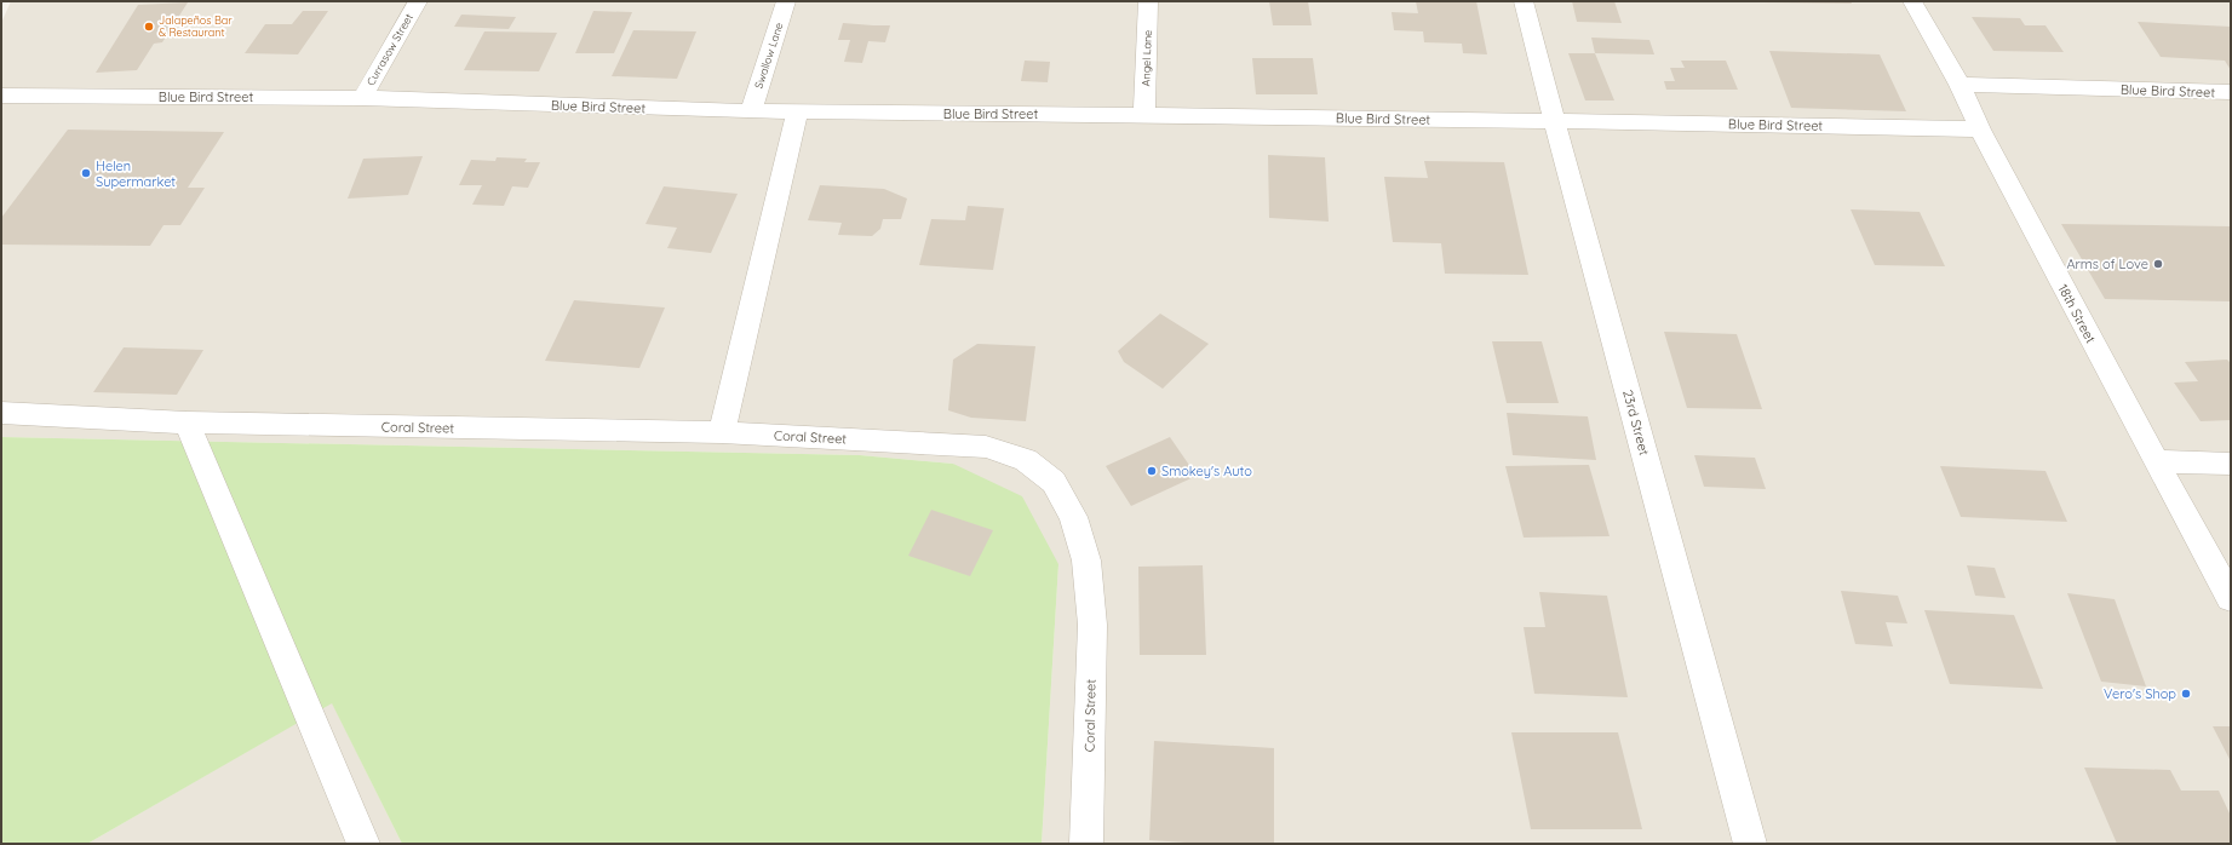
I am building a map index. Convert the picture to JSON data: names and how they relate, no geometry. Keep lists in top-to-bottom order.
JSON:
{
  "streets": {
    "street": [
      "Currasow Street",
      "Swallow Lane",
      "Angel Lane",
      "Blue Bird Street",
      "18th Street",
      "23rd Street",
      "Coral Street"
    ]
  },
  "crossings": [
    ["Currasow Street", "Blue Bird Street"],
    ["Swallow Lane", "Blue Bird Street"],
    ["Angel Lane", "Blue Bird Street"],
    ["Blue Bird Street", "18th Street"],
    ["Blue Bird Street", "23rd Street"]
  ],
  "places": [
    "Jalapeños Bar & Restaurant",
    "Helen Supermarket",
    "Arms of Love",
    "Smokey's Auto",
    "Vero's Shop"
  ]
}
